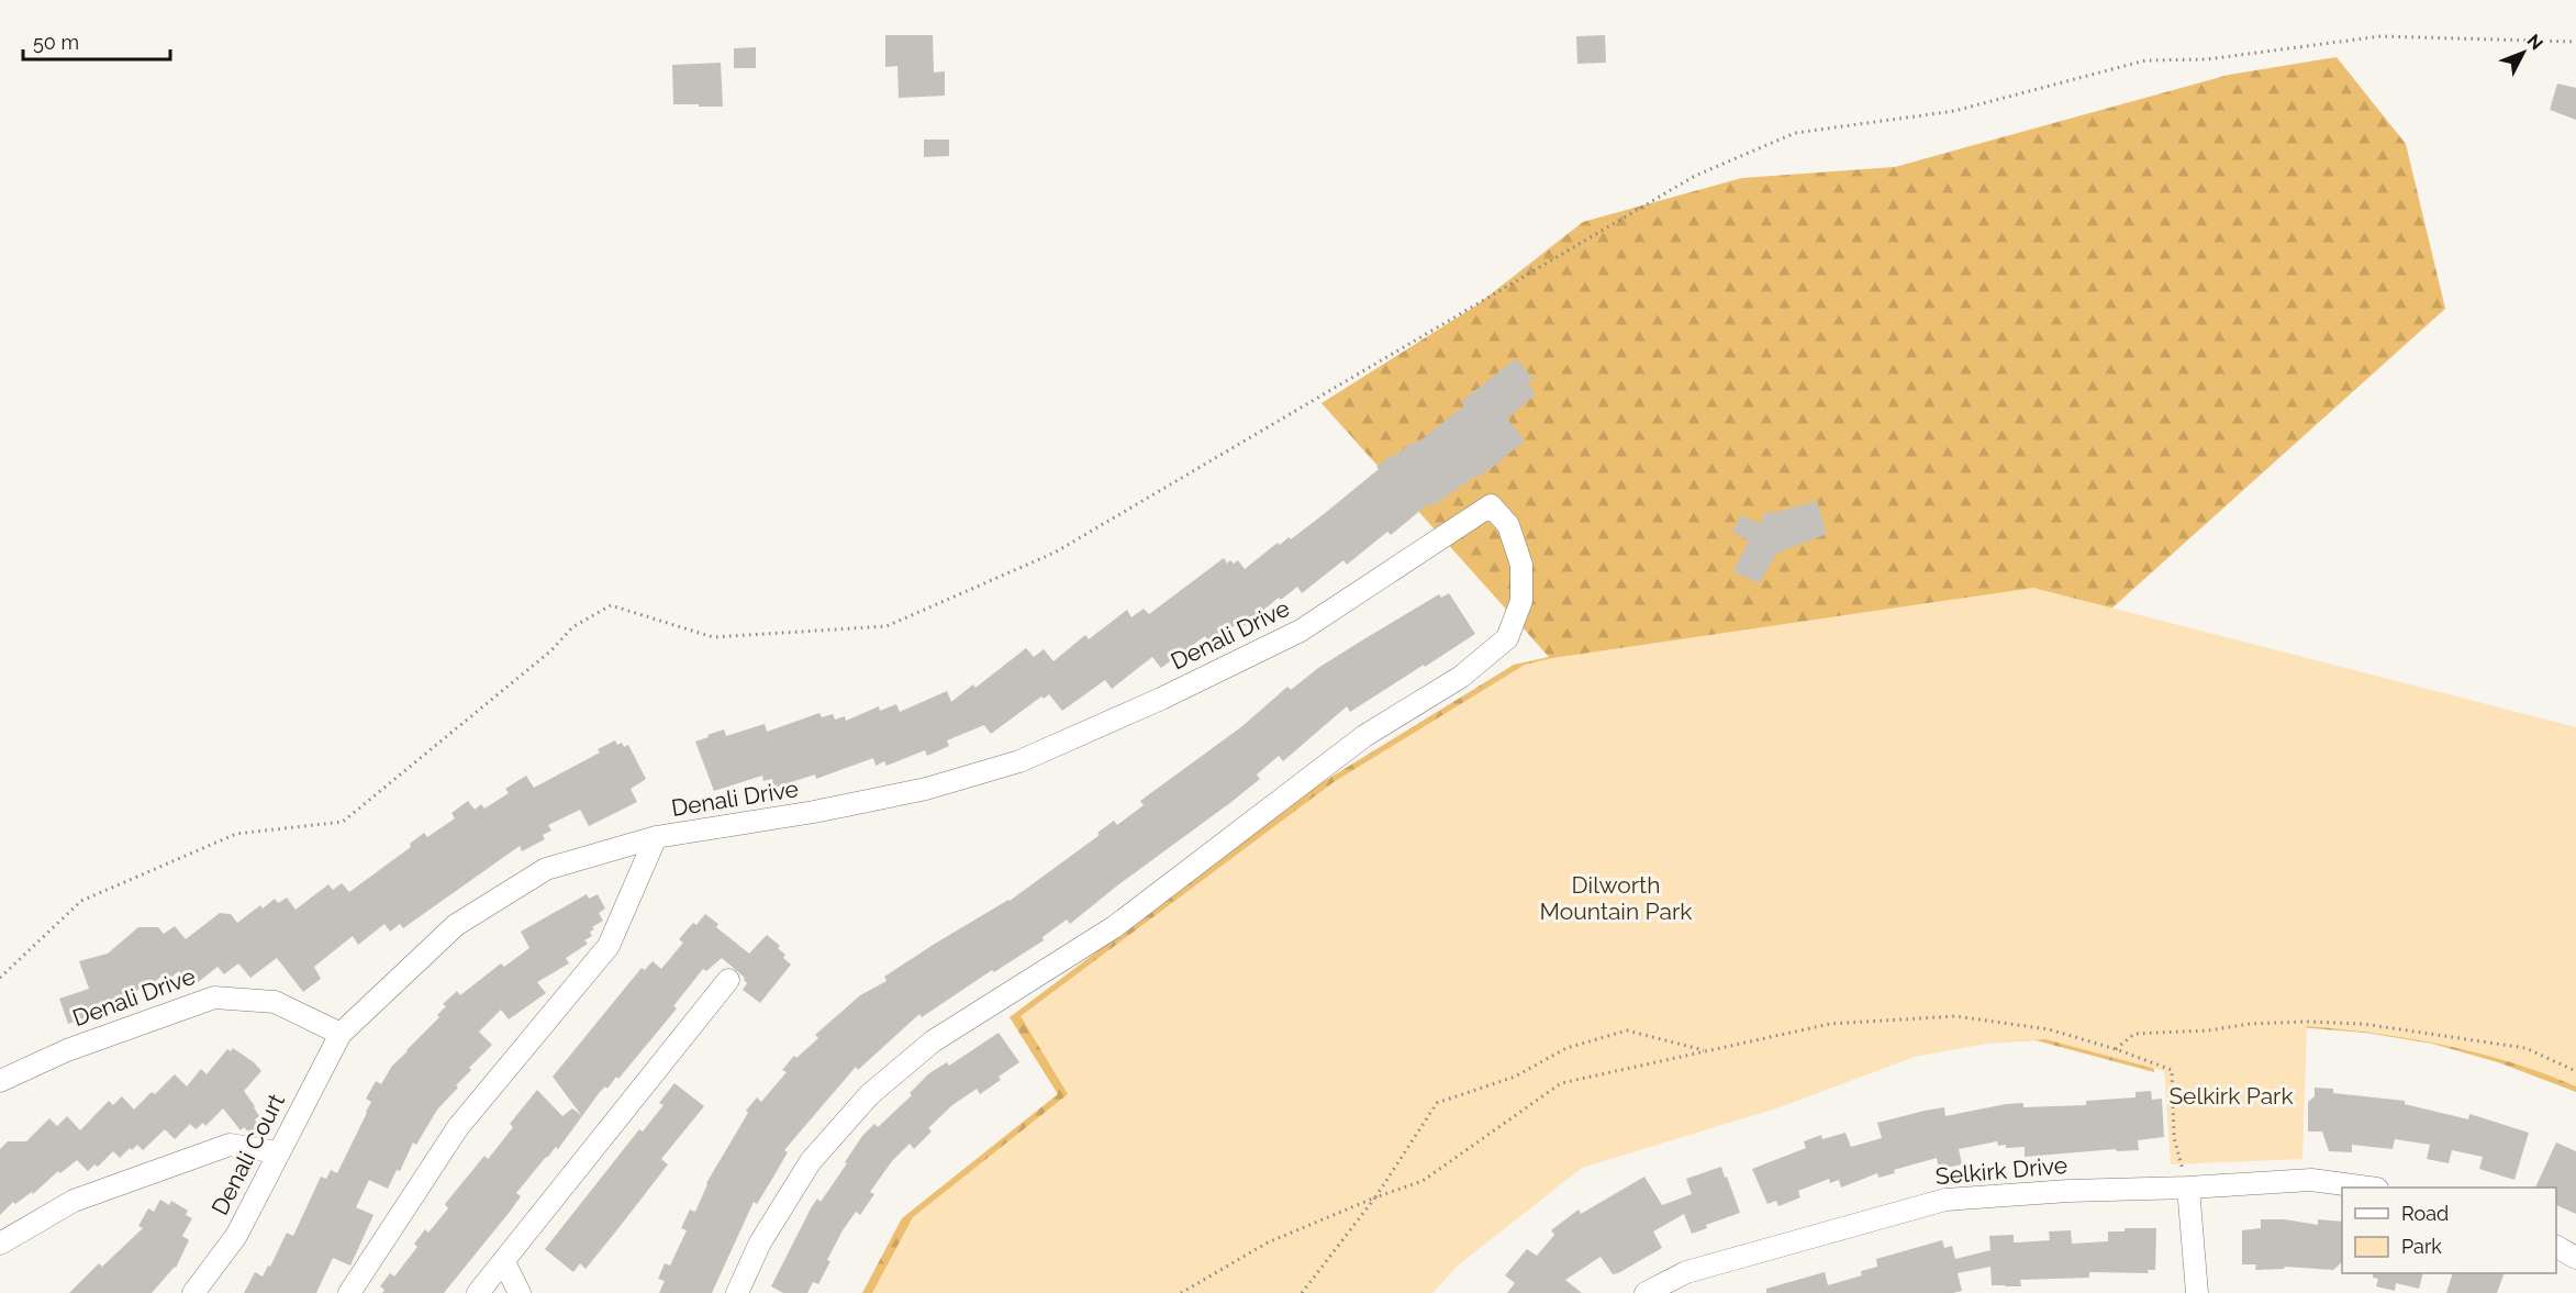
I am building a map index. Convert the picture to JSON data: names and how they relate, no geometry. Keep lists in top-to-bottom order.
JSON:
{
  "streets": {
    "street": ["Denali Drive", "Denali Court", "Selkirk Drive"]
  },
  "crossings": [
    ["Denali Drive", "Denali Court"]
  ],
  "parks": ["Dilworth Mountain Park", "Selkirk Park"],
  "legend": ["Road", "Park"],
  "scale_bar": "50 m",
  "north": "top right"
}
